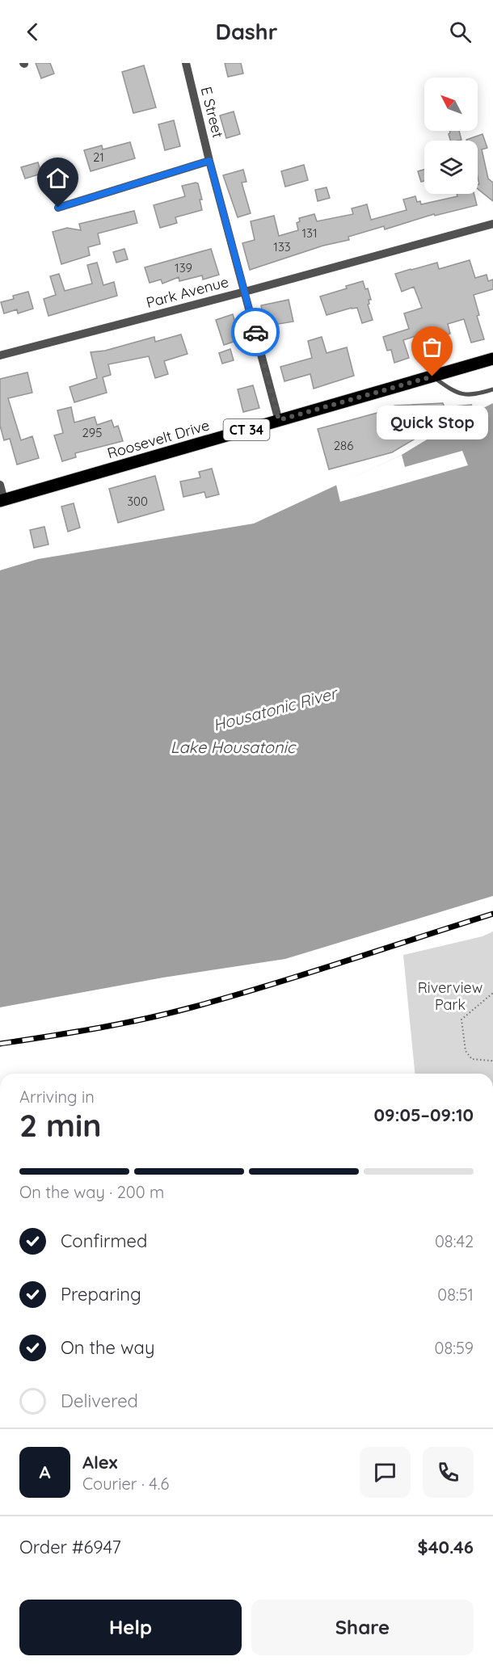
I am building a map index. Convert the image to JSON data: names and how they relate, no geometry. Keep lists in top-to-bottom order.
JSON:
{
  "streets": {
    "main road": ["CT 34", "Roosevelt Drive"],
    "street": ["E Street", "Park Avenue"]
  },
  "crossings": [
    ["E Street", "Park Avenue"],
    ["E Street", "Roosevelt Drive"]
  ],
  "water": ["Housatonic River", "Lake Housatonic"],
  "parks": ["Riverview Park"],
  "places": ["Quick Stop"],
  "house_numbers": [
    "21",
    "131",
    "133",
    "139",
    "295",
    "286",
    "300"
  ],
  "north": "top left",
  "page": {
    "header": "Dashr",
    "bubble": "Quick Stop",
    "heading": ["2 min", "Arriving in", "09:05–09:10"],
    "panel": [
      "Alex",
      "Courier · 4.6",
      "Order #6947",
      "$40.46"
    ],
    "bar": "On the way · 200 m",
    "list": [
      ["Confirmed", "08:42"],
      ["Preparing", "08:51"],
      ["On the way", "08:59"],
      "Delivered"
    ],
    "round": "A",
    "buttons": ["Help", "Share"]
  }
}
